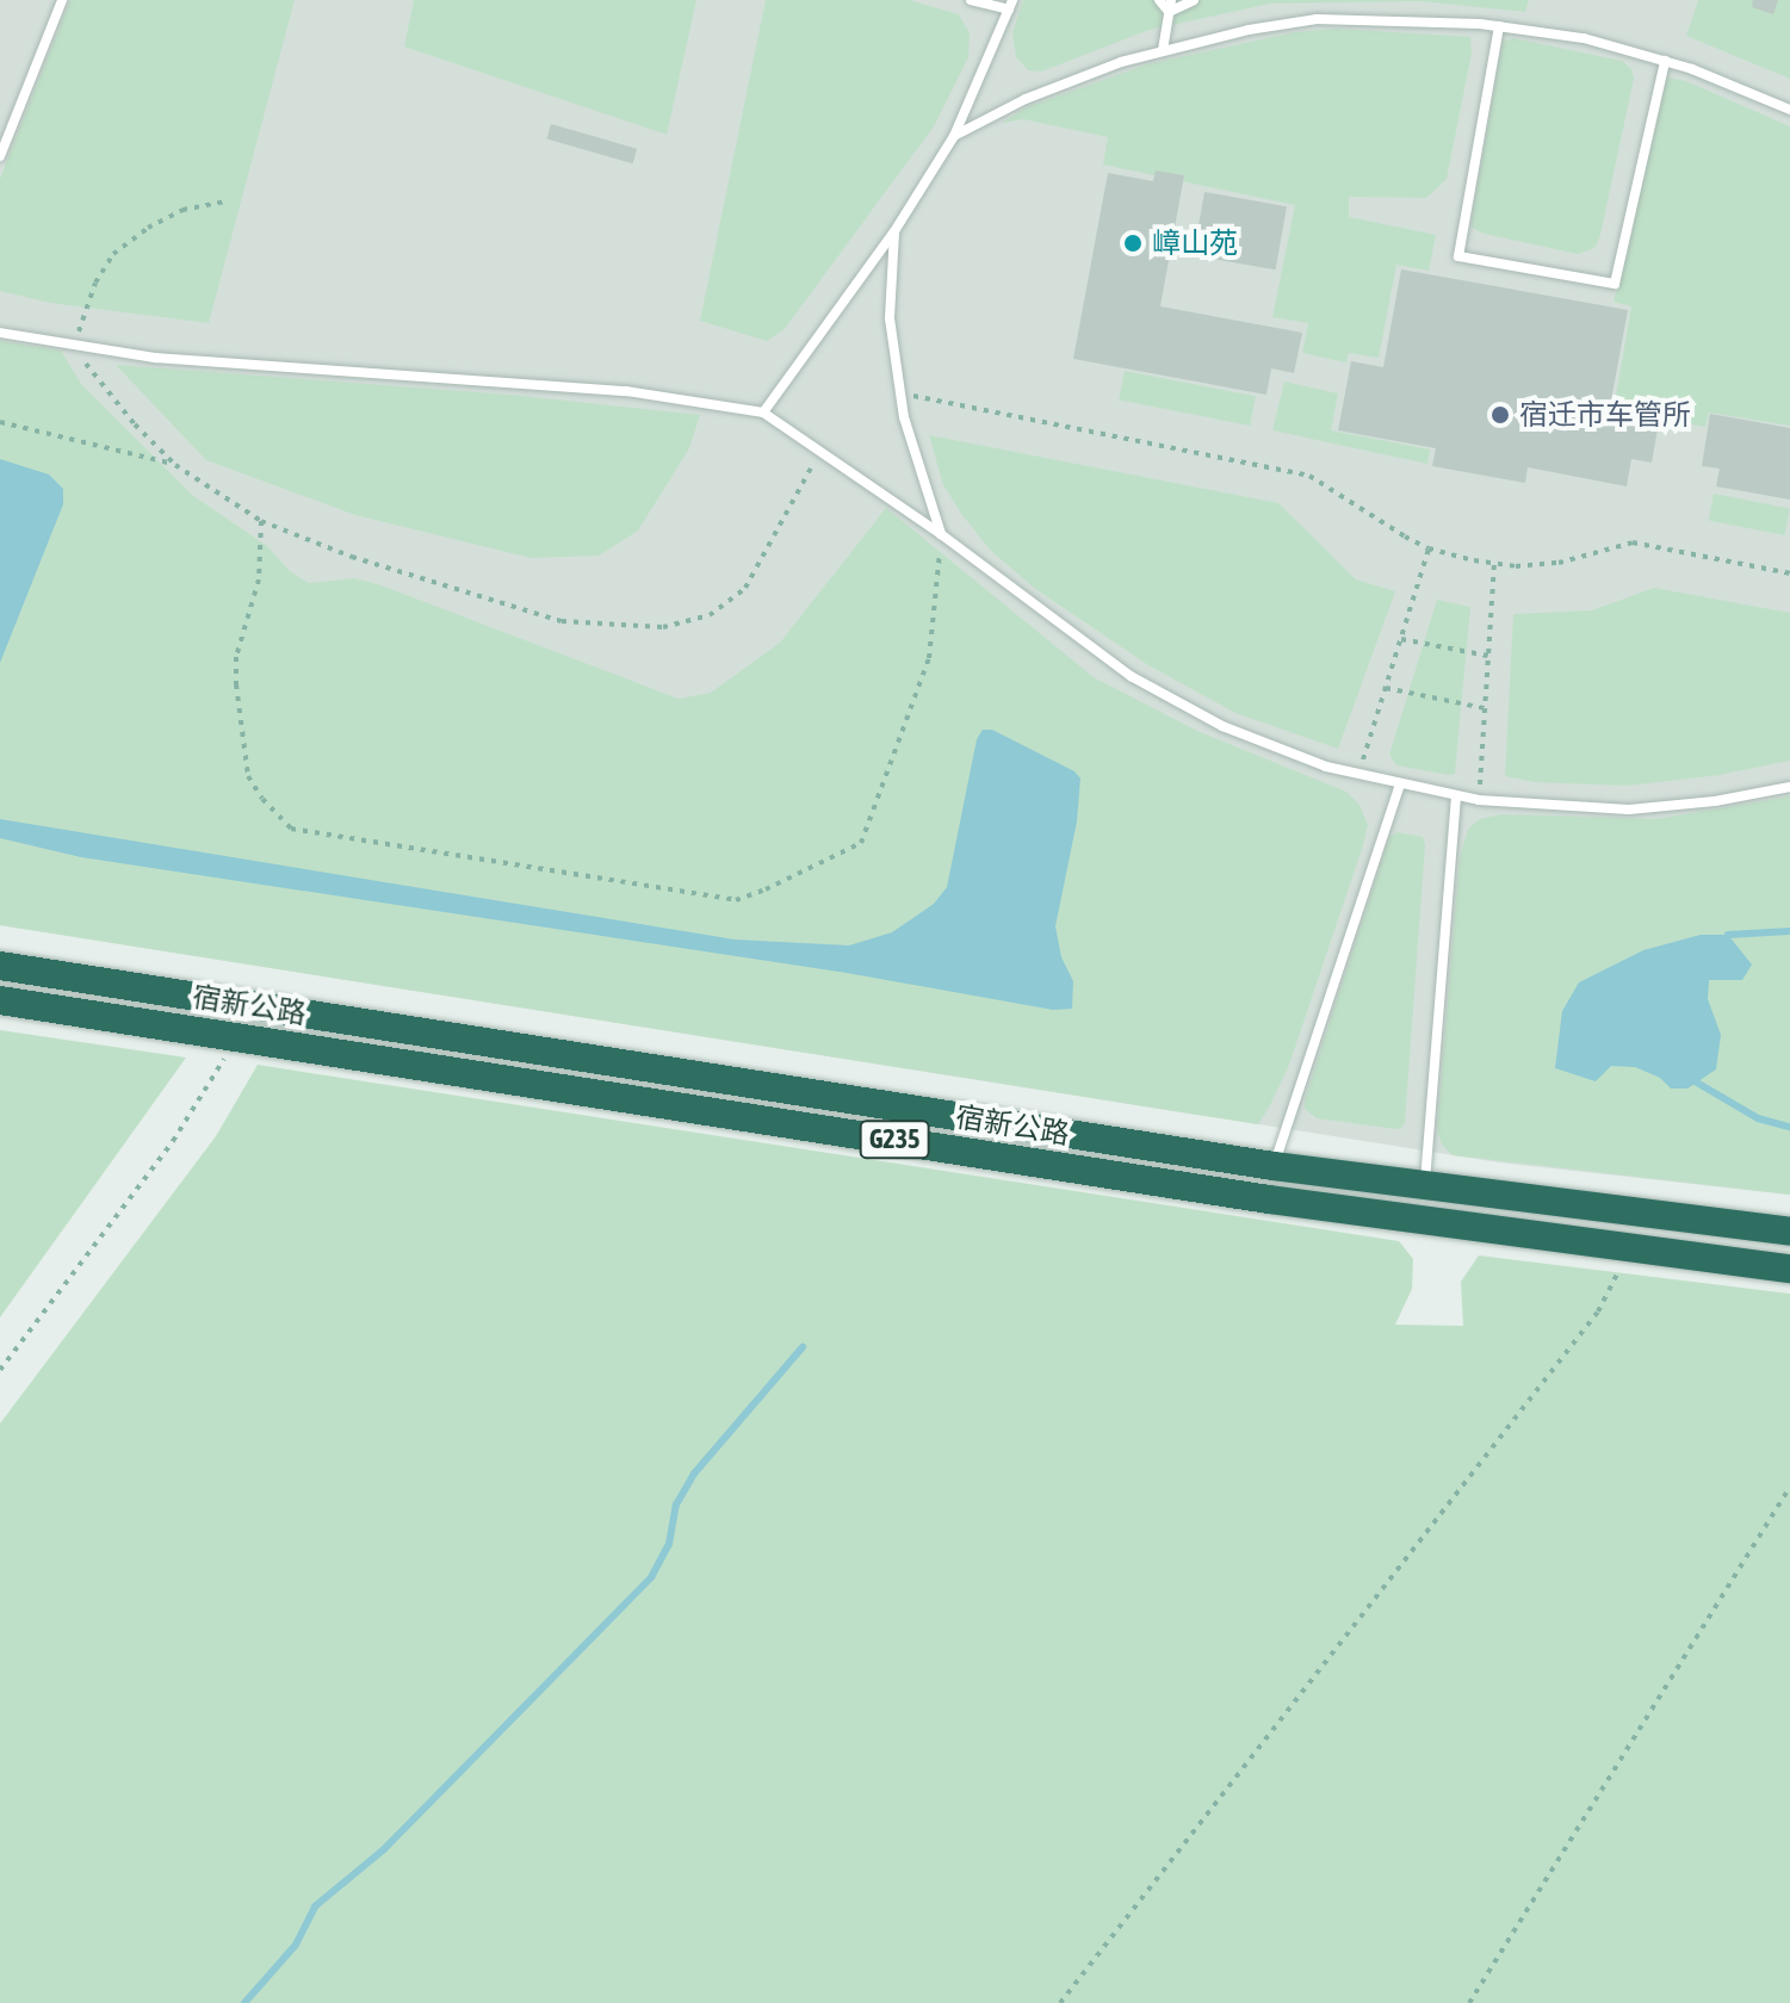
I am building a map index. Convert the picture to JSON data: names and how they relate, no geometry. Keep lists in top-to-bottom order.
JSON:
{
  "streets": {
    "highway": ["宿新公路", "G235"]
  },
  "places": ["嶂山苑", "宿迁市车管所"]
}
